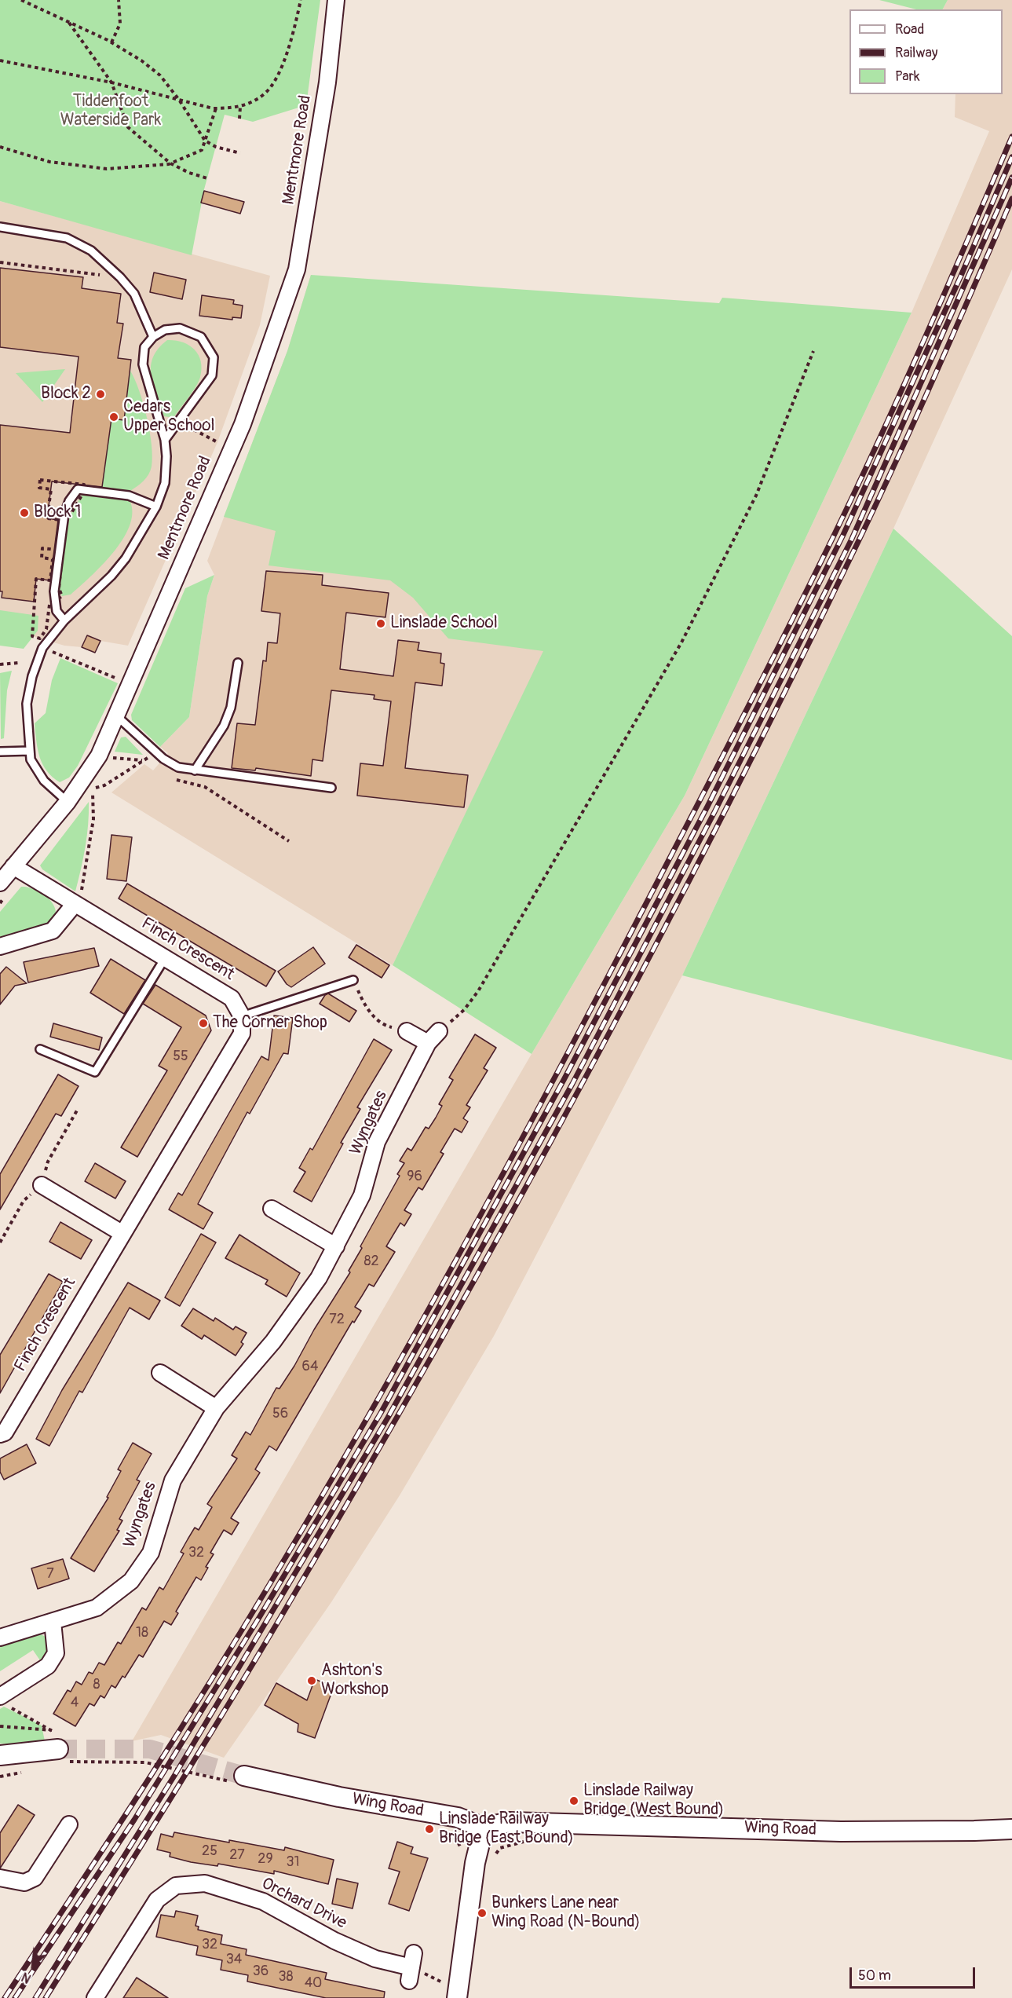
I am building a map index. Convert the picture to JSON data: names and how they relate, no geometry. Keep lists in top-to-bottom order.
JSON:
{
  "streets": {
    "street": [
      "Mentmore Road",
      "Finch Crescent",
      "Wyngates",
      "Wing Road",
      "Orchard Drive"
    ]
  },
  "crossings": [
    ["Mentmore Road", "Finch Crescent"]
  ],
  "parks": ["Tiddenfoot Waterside Park"],
  "places": [
    "Block 2",
    "Cedars Upper School",
    "Block 1",
    "Linslade School",
    "The Corner Shop",
    "Ashton's Workshop",
    "Linslade Railway Bridge (West Bound)",
    "Linslade Railway Bridge (East Bound)",
    "Bunkers Lane near Wing Road (N-Bound)"
  ],
  "house_numbers": [
    "55",
    "96",
    "82",
    "72",
    "64",
    "56",
    "32",
    "7",
    "18",
    "8",
    "4",
    "25",
    "27",
    "29",
    "31",
    "32",
    "34",
    "36",
    "38",
    "40"
  ],
  "legend": ["Road", "Railway", "Park"],
  "scale_bar": "50 m",
  "north": "bottom left"
}
